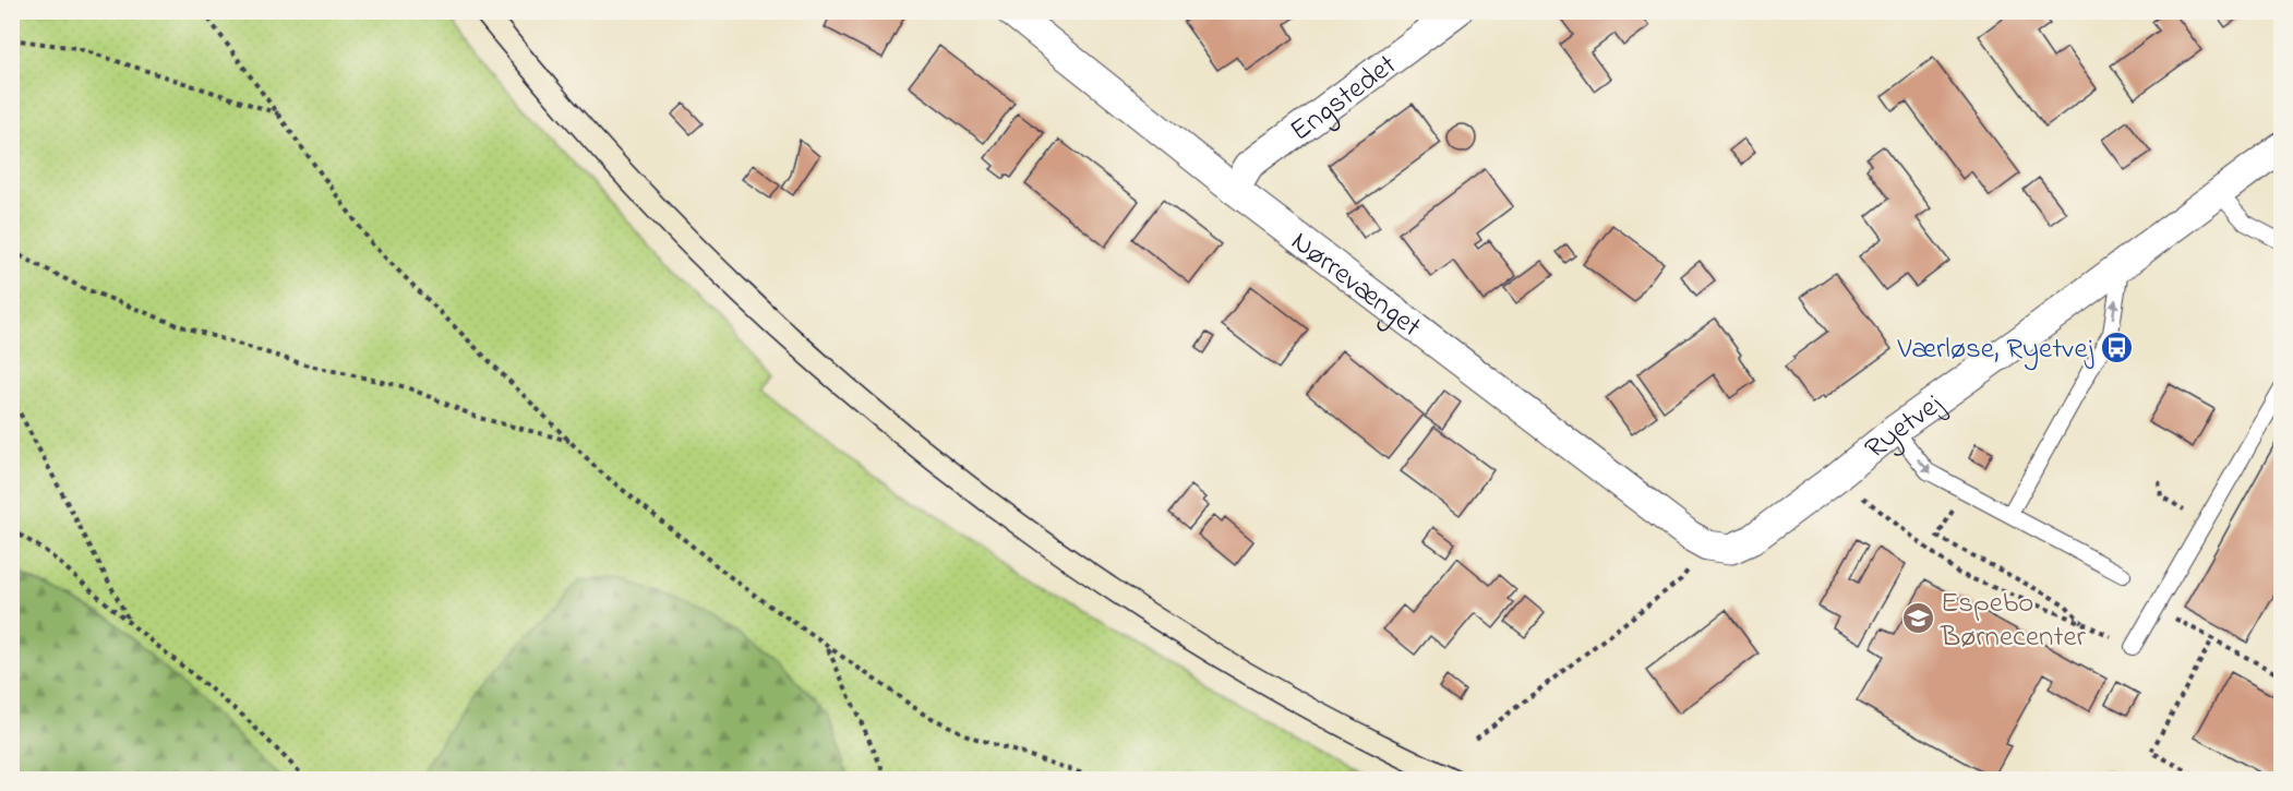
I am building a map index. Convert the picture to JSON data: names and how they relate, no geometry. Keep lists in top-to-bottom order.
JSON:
{
  "streets": {
    "street": ["Engstedet", "Nørrevænget", "Ryetvej"]
  },
  "crossings": [
    ["Engstedet", "Nørrevænget"],
    ["Nørrevænget", "Ryetvej"]
  ],
  "places": {
    "bus stop": ["Værløse, Ryetvej"],
    "school or university": ["Espebo Børnecenter"]
  }
}
